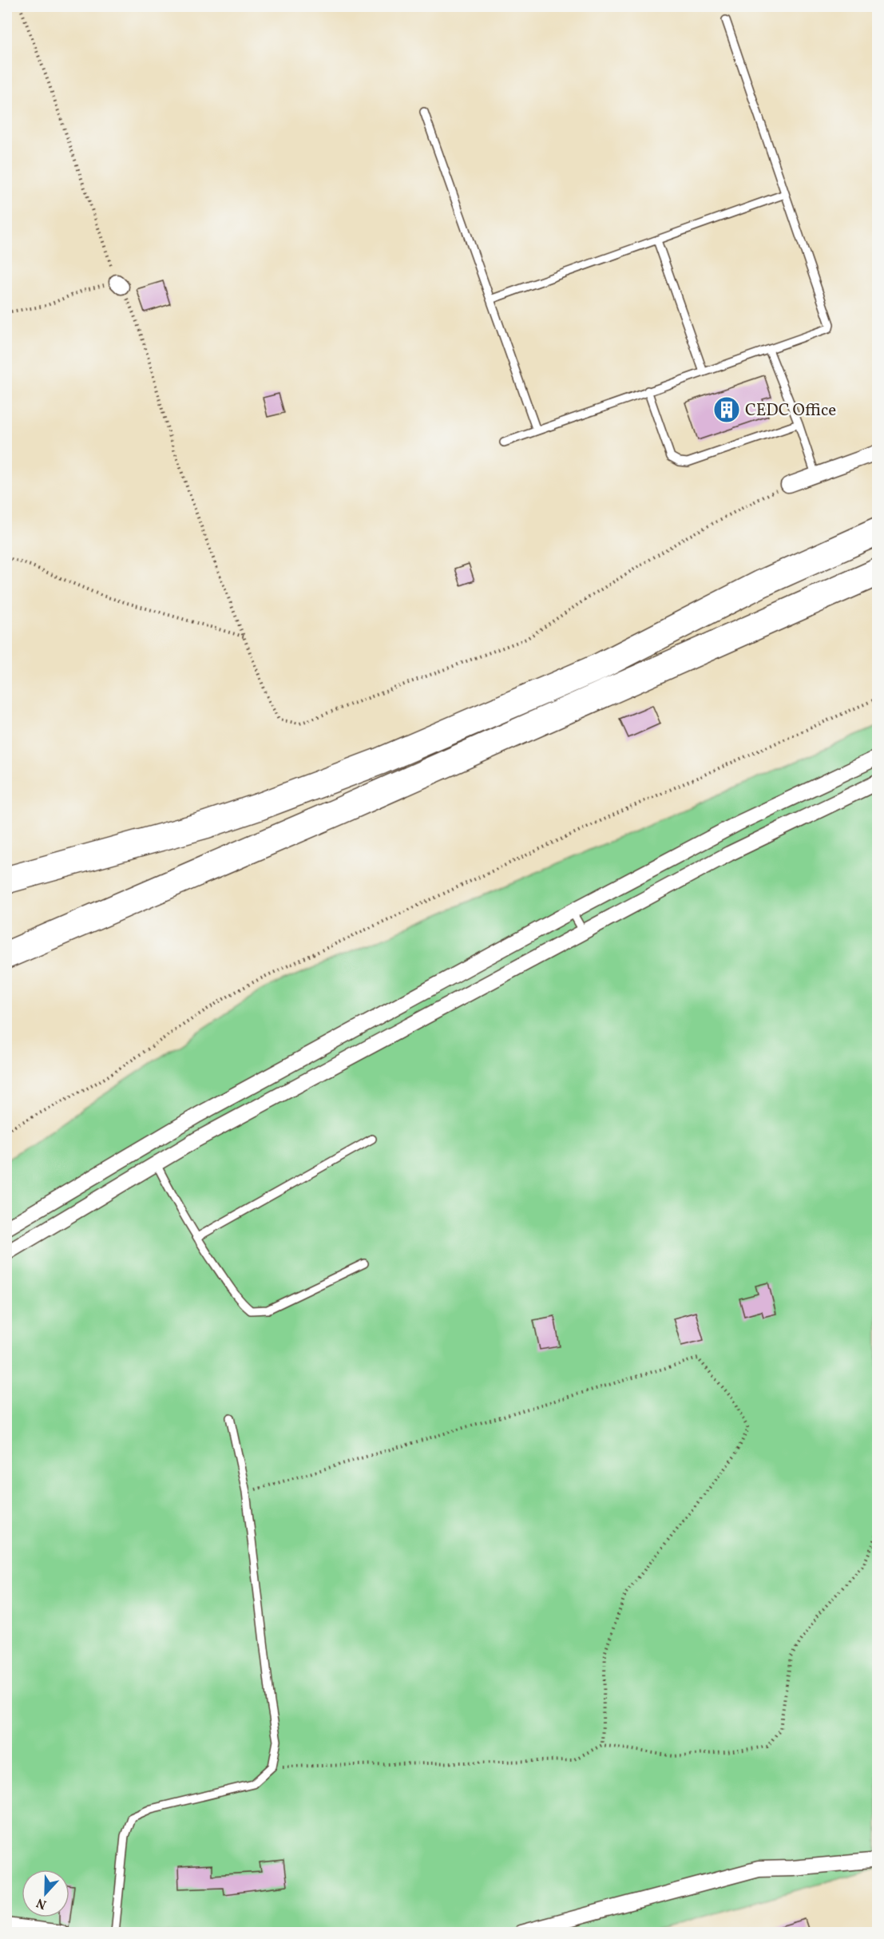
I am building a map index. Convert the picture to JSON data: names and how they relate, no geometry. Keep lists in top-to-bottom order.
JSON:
{
  "places": {
    "building": ["CEDC Office"]
  },
  "north": "bottom"
}
